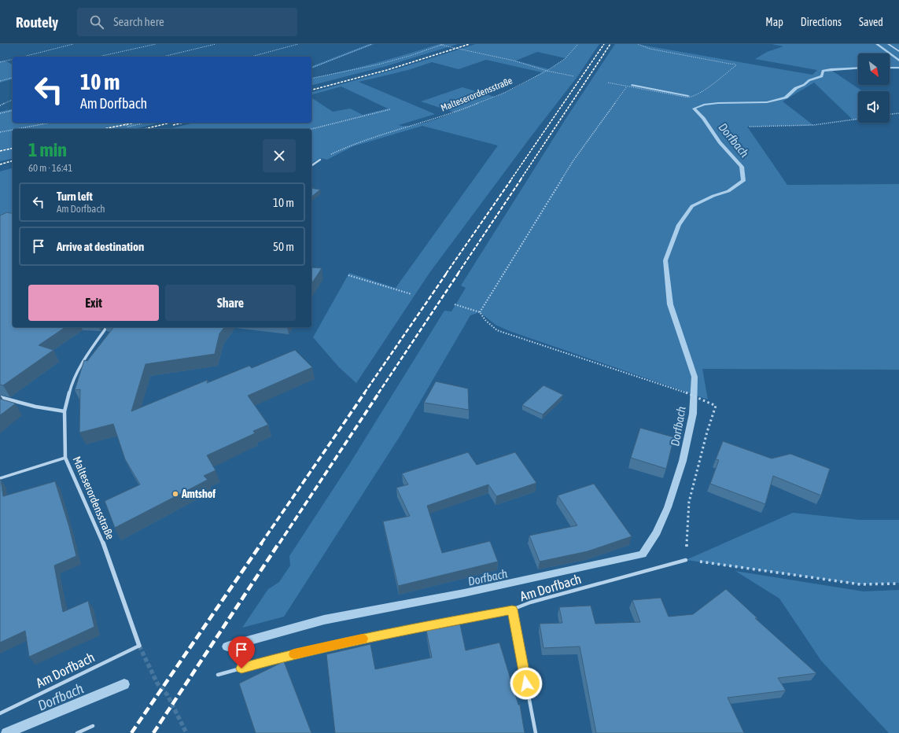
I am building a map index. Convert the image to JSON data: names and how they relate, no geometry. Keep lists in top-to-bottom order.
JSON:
{
  "streets": {
    "street": ["Malteserordensstraße"],
    "lane": ["Am Dorfbach"]
  },
  "crossings": [
    ["Malteserordensstraße", "Am Dorfbach"]
  ],
  "water": ["Dorfbach"],
  "places": ["Amtshof"],
  "north": "bottom right",
  "page": {
    "header": "Routely",
    "search": "Search here",
    "nav": ["Map", "Directions", "Saved"],
    "turn": ["10 m", "Am Dorfbach"],
    "heading": ["1 min", "60 m · 16:41"],
    "list": [
      {
        "name": "Turn left",
        "note": "Am Dorfbach",
        "value": "10 m"
      },
      {
        "name": "Arrive at destination",
        "value": "50 m"
      }
    ],
    "buttons": ["Exit", "Share"]
  }
}
